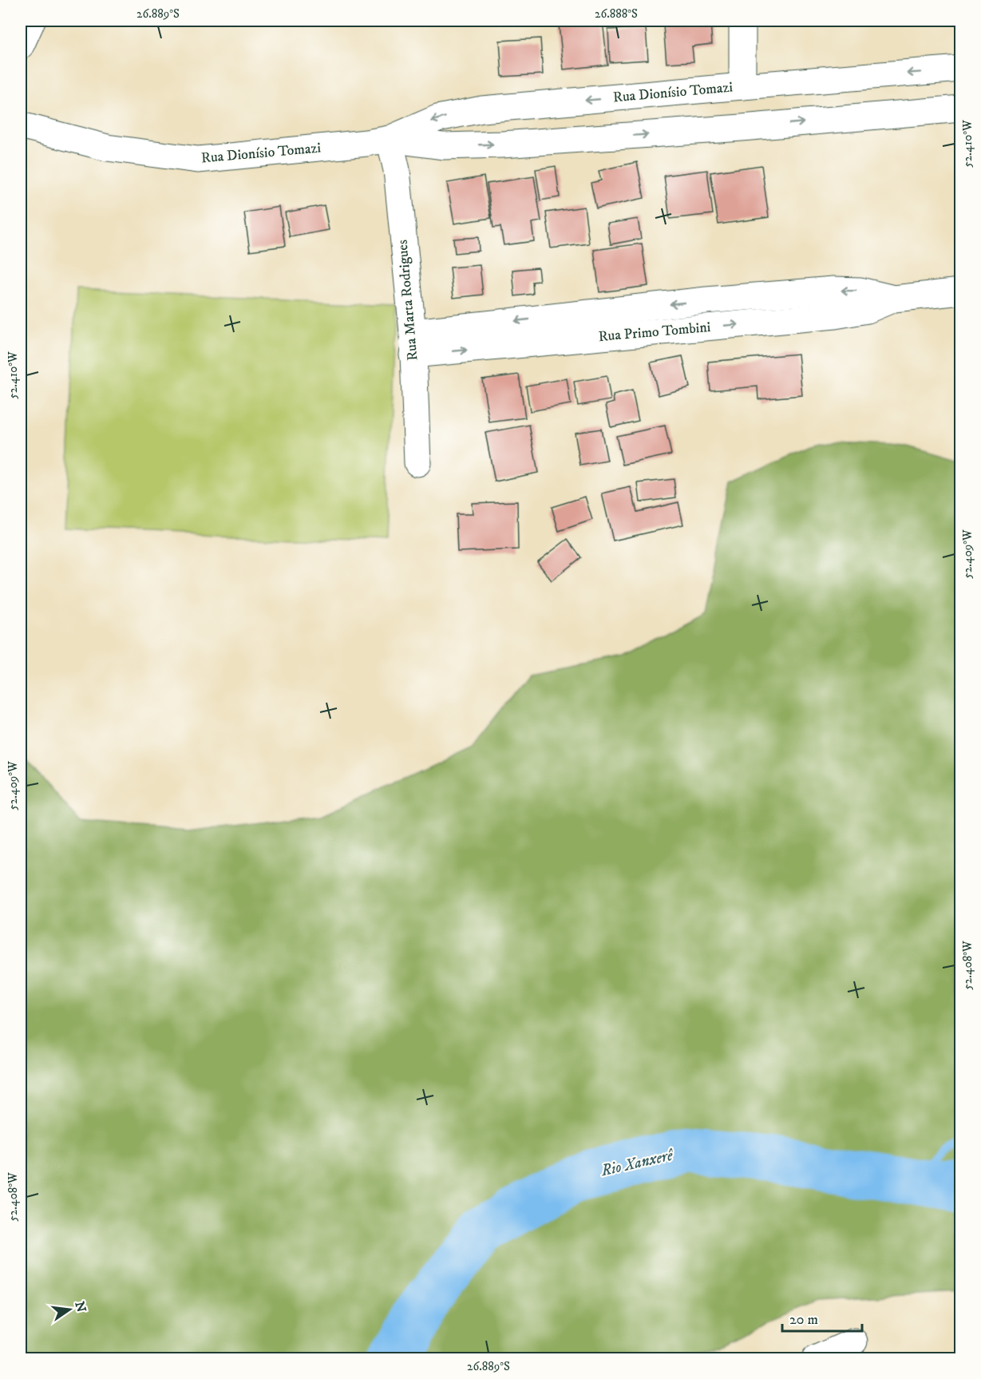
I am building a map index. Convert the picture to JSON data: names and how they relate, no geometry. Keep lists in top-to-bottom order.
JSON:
{
  "streets": {
    "street": ["Rua Dionísio Tomazi", "Rua Marta Rodrigues", "Rua Primo Tombini"]
  },
  "crossings": [
    ["Rua Dionísio Tomazi", "Rua Marta Rodrigues"],
    ["Rua Marta Rodrigues", "Rua Primo Tombini"]
  ],
  "water": ["Rio Xanxerê"],
  "scale_bar": "20 m",
  "north": "right",
  "coordinates": [
    "26.889°S",
    "26.888°S",
    "52.410°W",
    "52.409°W",
    "52.408°W"
  ]
}
